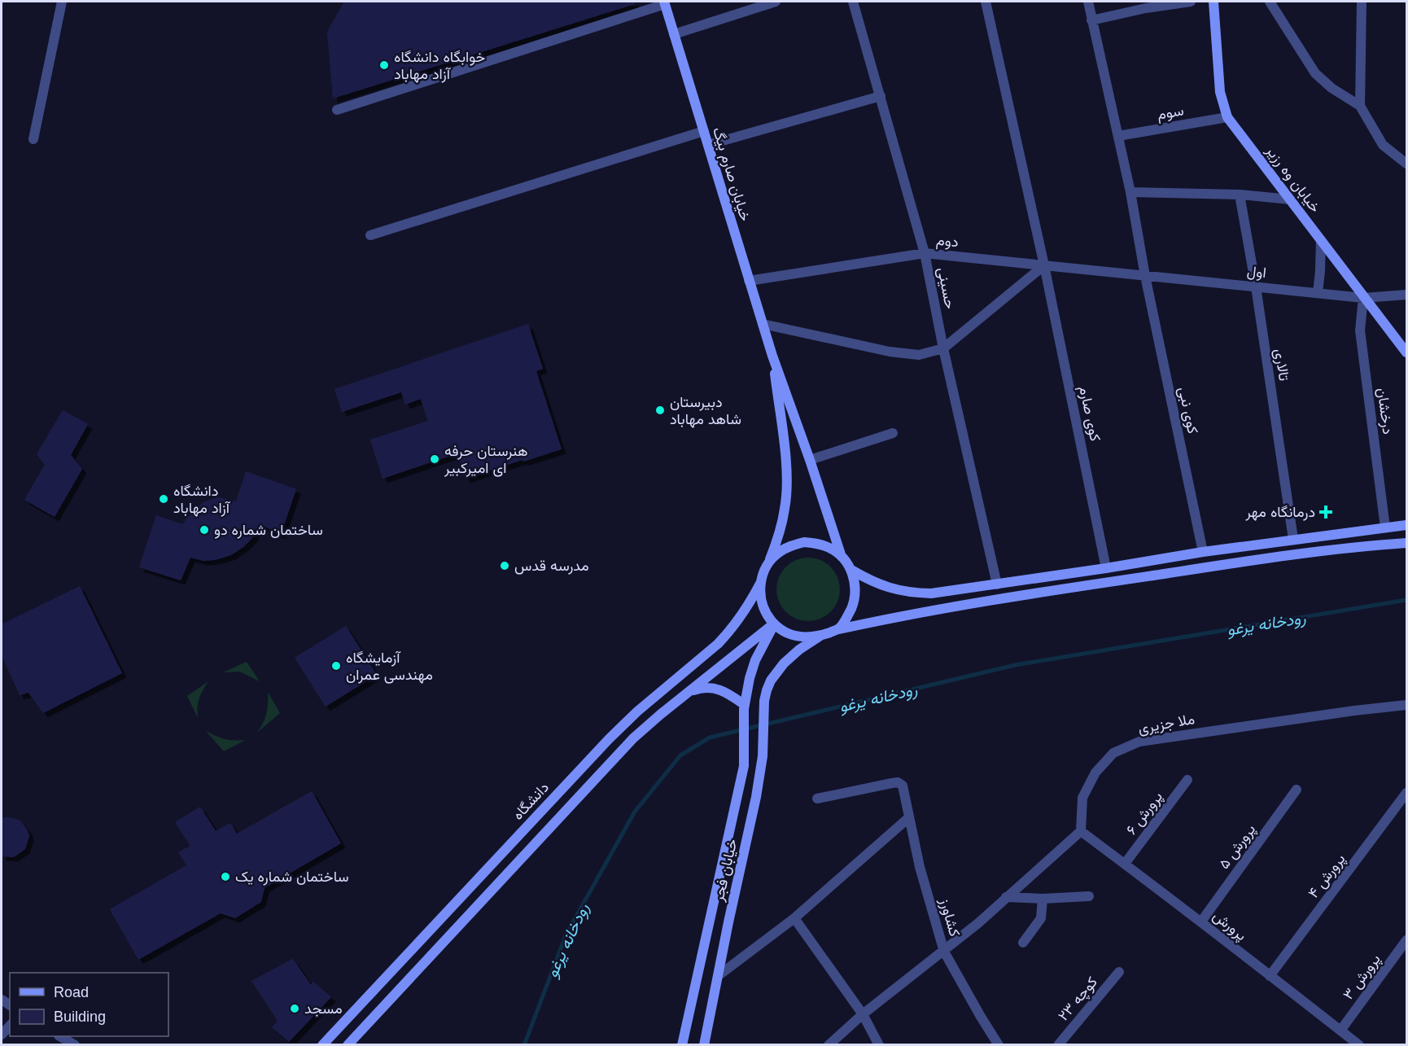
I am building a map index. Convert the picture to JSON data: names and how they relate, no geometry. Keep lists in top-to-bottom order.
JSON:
{
  "streets": {
    "main road": [
      "خیابان صارم بیگ",
      "خیابان وه رزیر",
      "دانشگاه",
      "خیابان فجر"
    ],
    "street": [
      "سوم",
      "دوم",
      "اول",
      "حسینی",
      "تالاری",
      "کوی نبی",
      "درخشان",
      "کوی صارم",
      "ملا جزیری",
      "پرورش ۶",
      "پرورش ۵",
      "پرورش ۴",
      "کشاورز",
      "پرورش",
      "پرورش ۳",
      "کوچه ۲۳"
    ]
  },
  "crossings": [
    ["سوم", "خیابان وه رزیر"],
    ["سوم", "کوی نبی"],
    ["خیابان صارم بیگ", "دوم"],
    ["خیابان صارم بیگ", "دانشگاه"],
    ["خیابان صارم بیگ", "خیابان فجر"],
    ["خیابان وه رزیر", "اول"],
    ["خیابان وه رزیر", "درخشان"],
    ["دوم", "اول"],
    ["دوم", "حسینی"],
    ["دوم", "کوی نبی"],
    ["دوم", "کوی صارم"],
    ["اول", "تالاری"],
    ["اول", "کوی نبی"],
    ["اول", "درخشان"],
    ["ملا جزیری", "پرورش"],
    ["دانشگاه", "خیابان فجر"],
    ["پرورش ۶", "پرورش"],
    ["پرورش ۵", "پرورش"],
    ["پرورش ۴", "پرورش"],
    ["پرورش", "پرورش ۳"]
  ],
  "water": ["رودخانه یرغو"],
  "places": {
    "other": [
      "خوابگاه دانشگاه آزاد مهاباد",
      "دبیرستان شاهد مهاباد",
      "هنرستان حرفه ای امیرکبیر",
      "دانشگاه آزاد مهاباد",
      "ساختمان شماره دو",
      "مدرسه قدس",
      "آزمایشگاه مهندسی عمران",
      "ساختمان شماره یک",
      "مسجد"
    ],
    "health": ["درمانگاه مهر"]
  },
  "legend": ["Road", "Building"]
}
